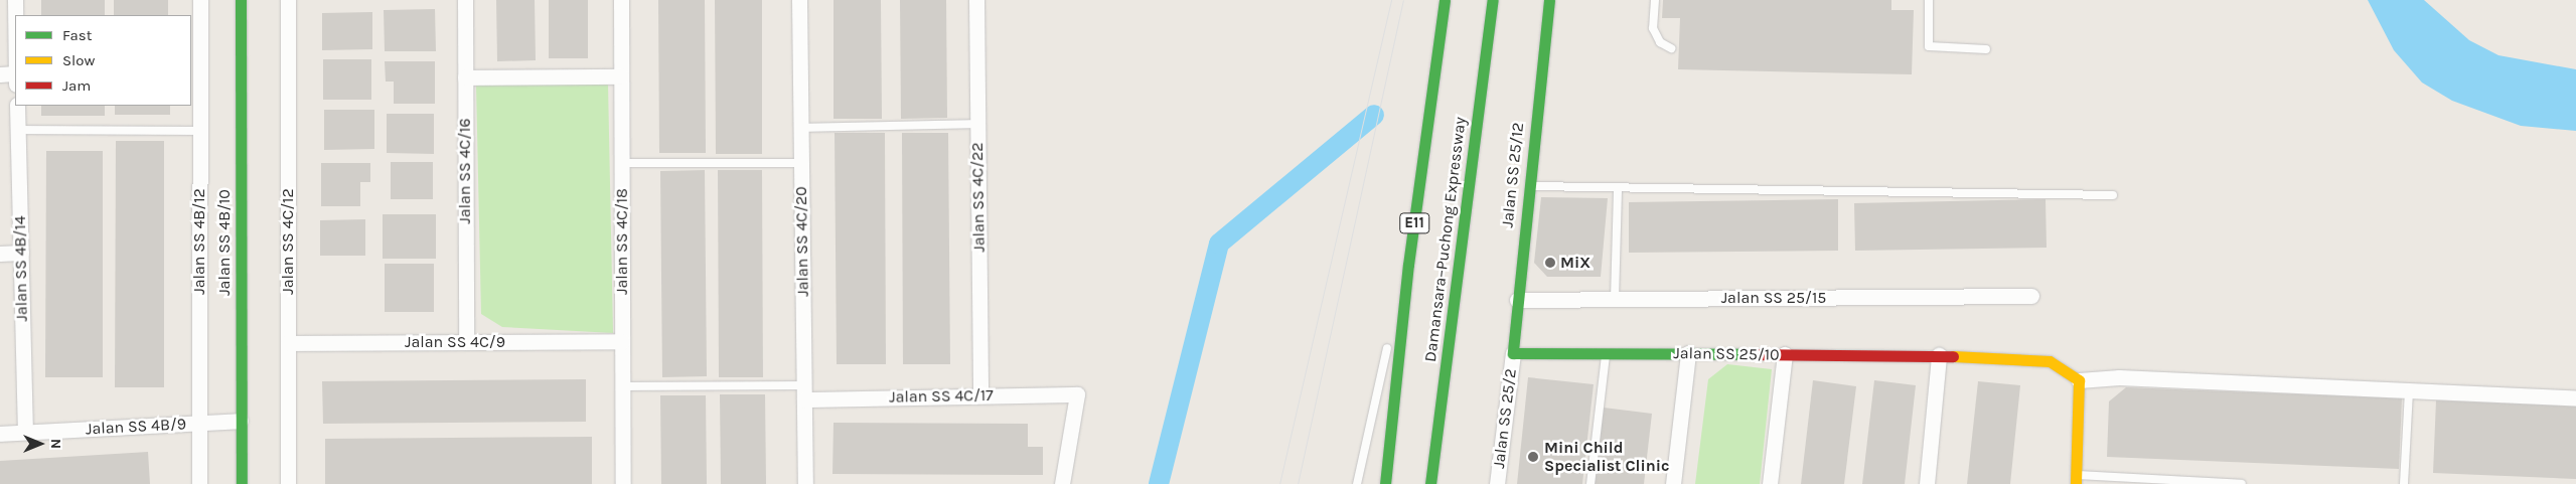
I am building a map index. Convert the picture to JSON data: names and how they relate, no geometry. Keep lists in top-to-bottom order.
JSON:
{
  "streets": {
    "main road": [
      "Jalan SS 25/12",
      "E11",
      "Damansara–Puchong Expressway",
      "Jalan SS 4B/10",
      "Jalan SS 25/10"
    ],
    "street": [
      "Jalan SS 4C/16",
      "Jalan SS 4C/22",
      "Jalan SS 4B/12",
      "Jalan SS 4C/12",
      "Jalan SS 4C/18",
      "Jalan SS 4C/20",
      "Jalan SS 4B/14",
      "Jalan SS 25/15",
      "Jalan SS 4C/9",
      "Jalan SS 4C/17",
      "Jalan SS 25/2",
      "Jalan SS 4B/9"
    ]
  },
  "crossings": [
    ["Jalan SS 4C/16", "Jalan SS 4C/9"],
    ["Jalan SS 25/12", "Jalan SS 25/15"],
    ["Jalan SS 25/12", "Jalan SS 25/10"],
    ["Jalan SS 25/12", "Jalan SS 25/2"],
    ["Jalan SS 4C/22", "Jalan SS 4C/17"],
    ["Jalan SS 4B/12", "Jalan SS 4B/9"],
    ["Jalan SS 4C/12", "Jalan SS 4C/9"],
    ["Jalan SS 4C/18", "Jalan SS 4C/9"],
    ["Jalan SS 4C/20", "Jalan SS 4C/17"],
    ["Jalan SS 4B/10", "Jalan SS 4B/9"],
    ["Jalan SS 4B/14", "Jalan SS 4B/9"],
    ["Jalan SS 25/10", "Jalan SS 25/2"]
  ],
  "places": ["MiX", "Mini Child Specialist Clinic"],
  "legend": ["Fast", "Slow", "Jam"],
  "north": "right"
}
